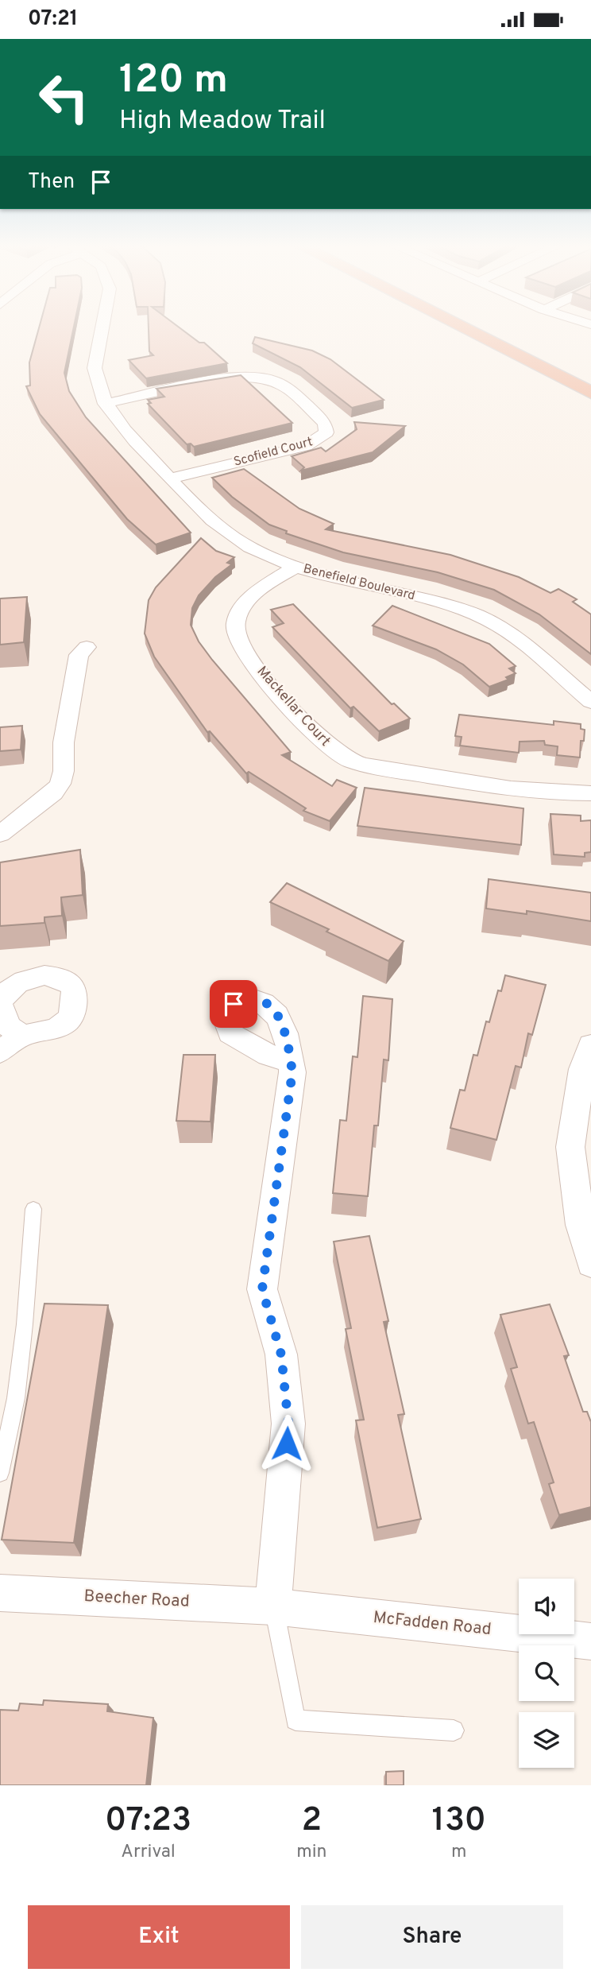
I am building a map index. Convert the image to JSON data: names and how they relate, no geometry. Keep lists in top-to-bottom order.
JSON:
{
  "streets": {
    "street": [
      "Scofield Court",
      "Benefield Boulevard",
      "Mackellar Court",
      "Beecher Road",
      "McFadden Road"
    ]
  },
  "crossings": [
    ["Scofield Court", "Benefield Boulevard"],
    ["Benefield Boulevard", "Mackellar Court"],
    ["Beecher Road", "McFadden Road"]
  ],
  "page": {
    "status": "07:21",
    "turn": ["120 m", "High Meadow Trail"],
    "then": "Then",
    "eta": [
      "07:23",
      "Arrival",
      "2",
      "min",
      "130",
      "m"
    ],
    "buttons": ["Exit", "Share"]
  }
}
